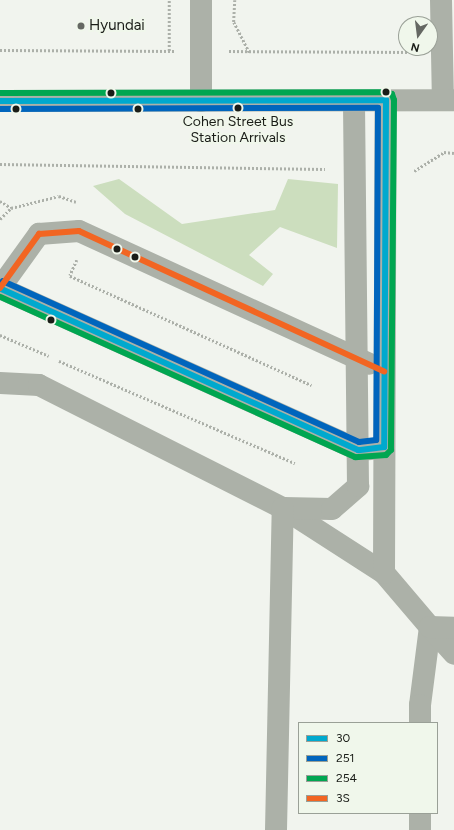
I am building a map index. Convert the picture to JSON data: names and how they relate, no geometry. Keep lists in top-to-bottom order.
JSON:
{
  "places": ["Hyundai", "Cohen Street Bus Station Arrivals"],
  "lines": [
    "transit line 254",
    "transit line 30",
    "transit line 251",
    "transit line 3S"
  ],
  "legend": [
    "30",
    "251",
    "254",
    "3S"
  ],
  "north": "bottom"
}
